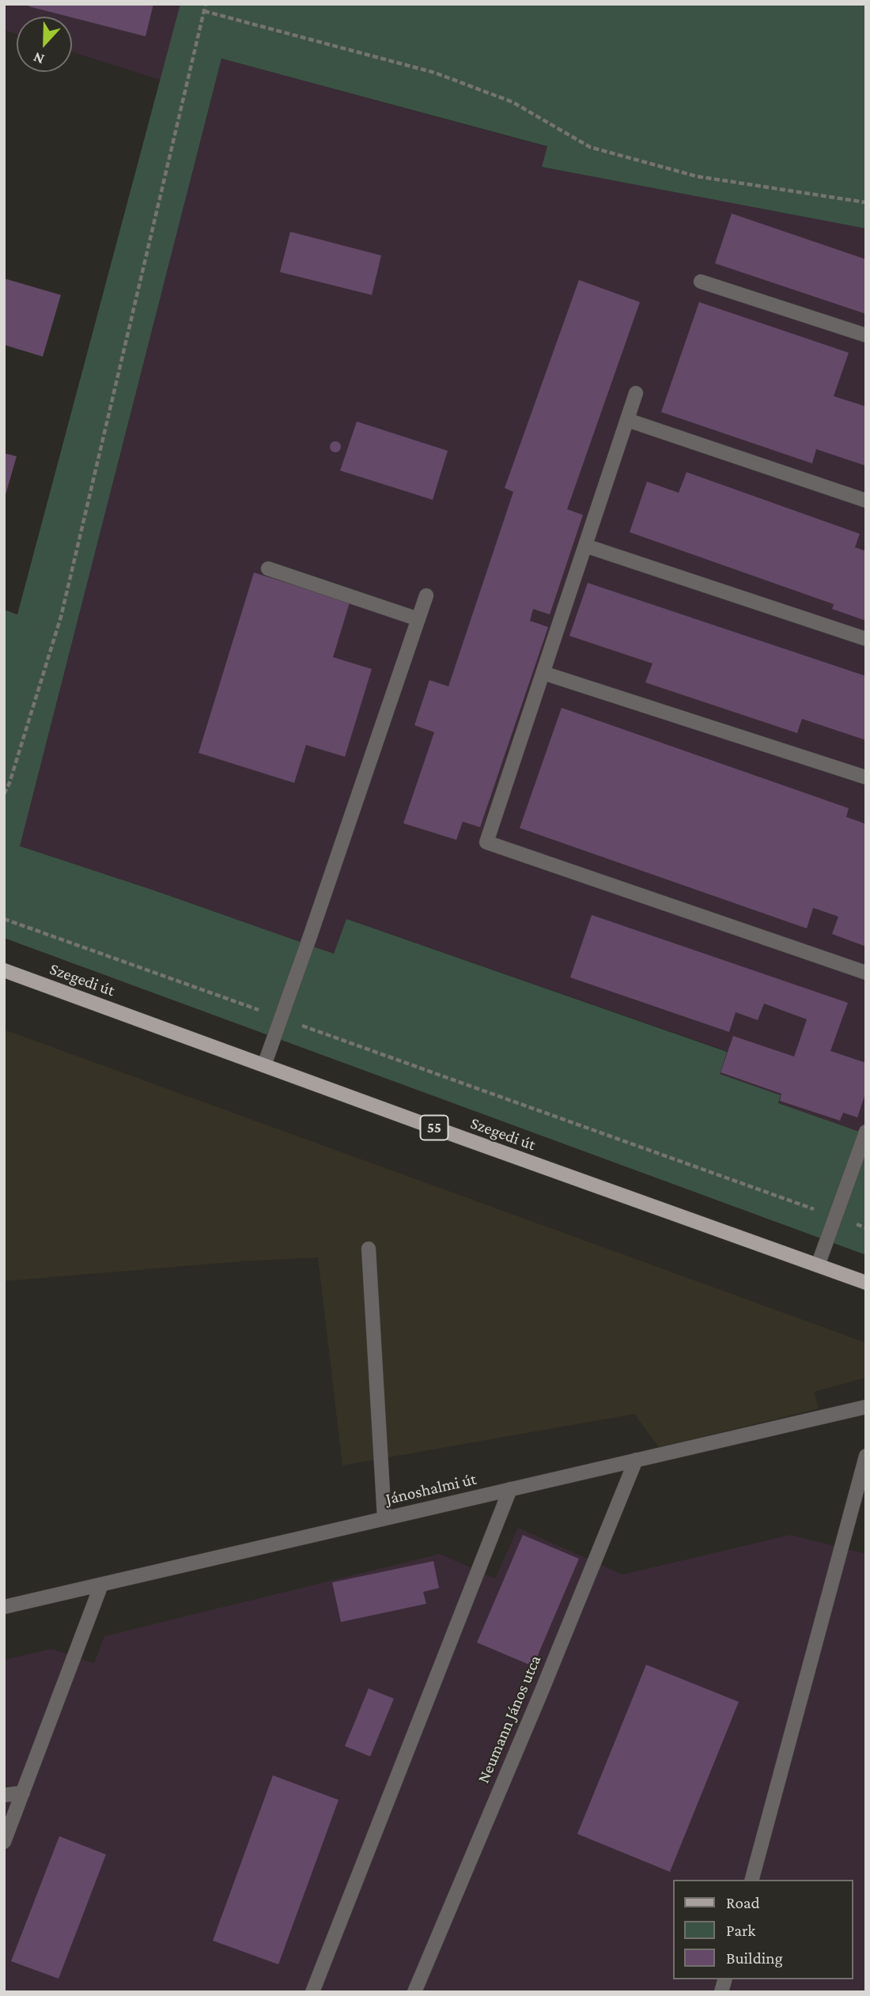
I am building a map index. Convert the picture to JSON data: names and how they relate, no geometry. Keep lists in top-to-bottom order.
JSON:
{
  "streets": {
    "main road": ["Szegedi út", "55"],
    "street": ["Jánoshalmi út", "Neumann János utca"]
  },
  "crossings": [
    ["Jánoshalmi út", "Neumann János utca"]
  ],
  "legend": ["Road", "Park", "Building"],
  "north": "bottom"
}
